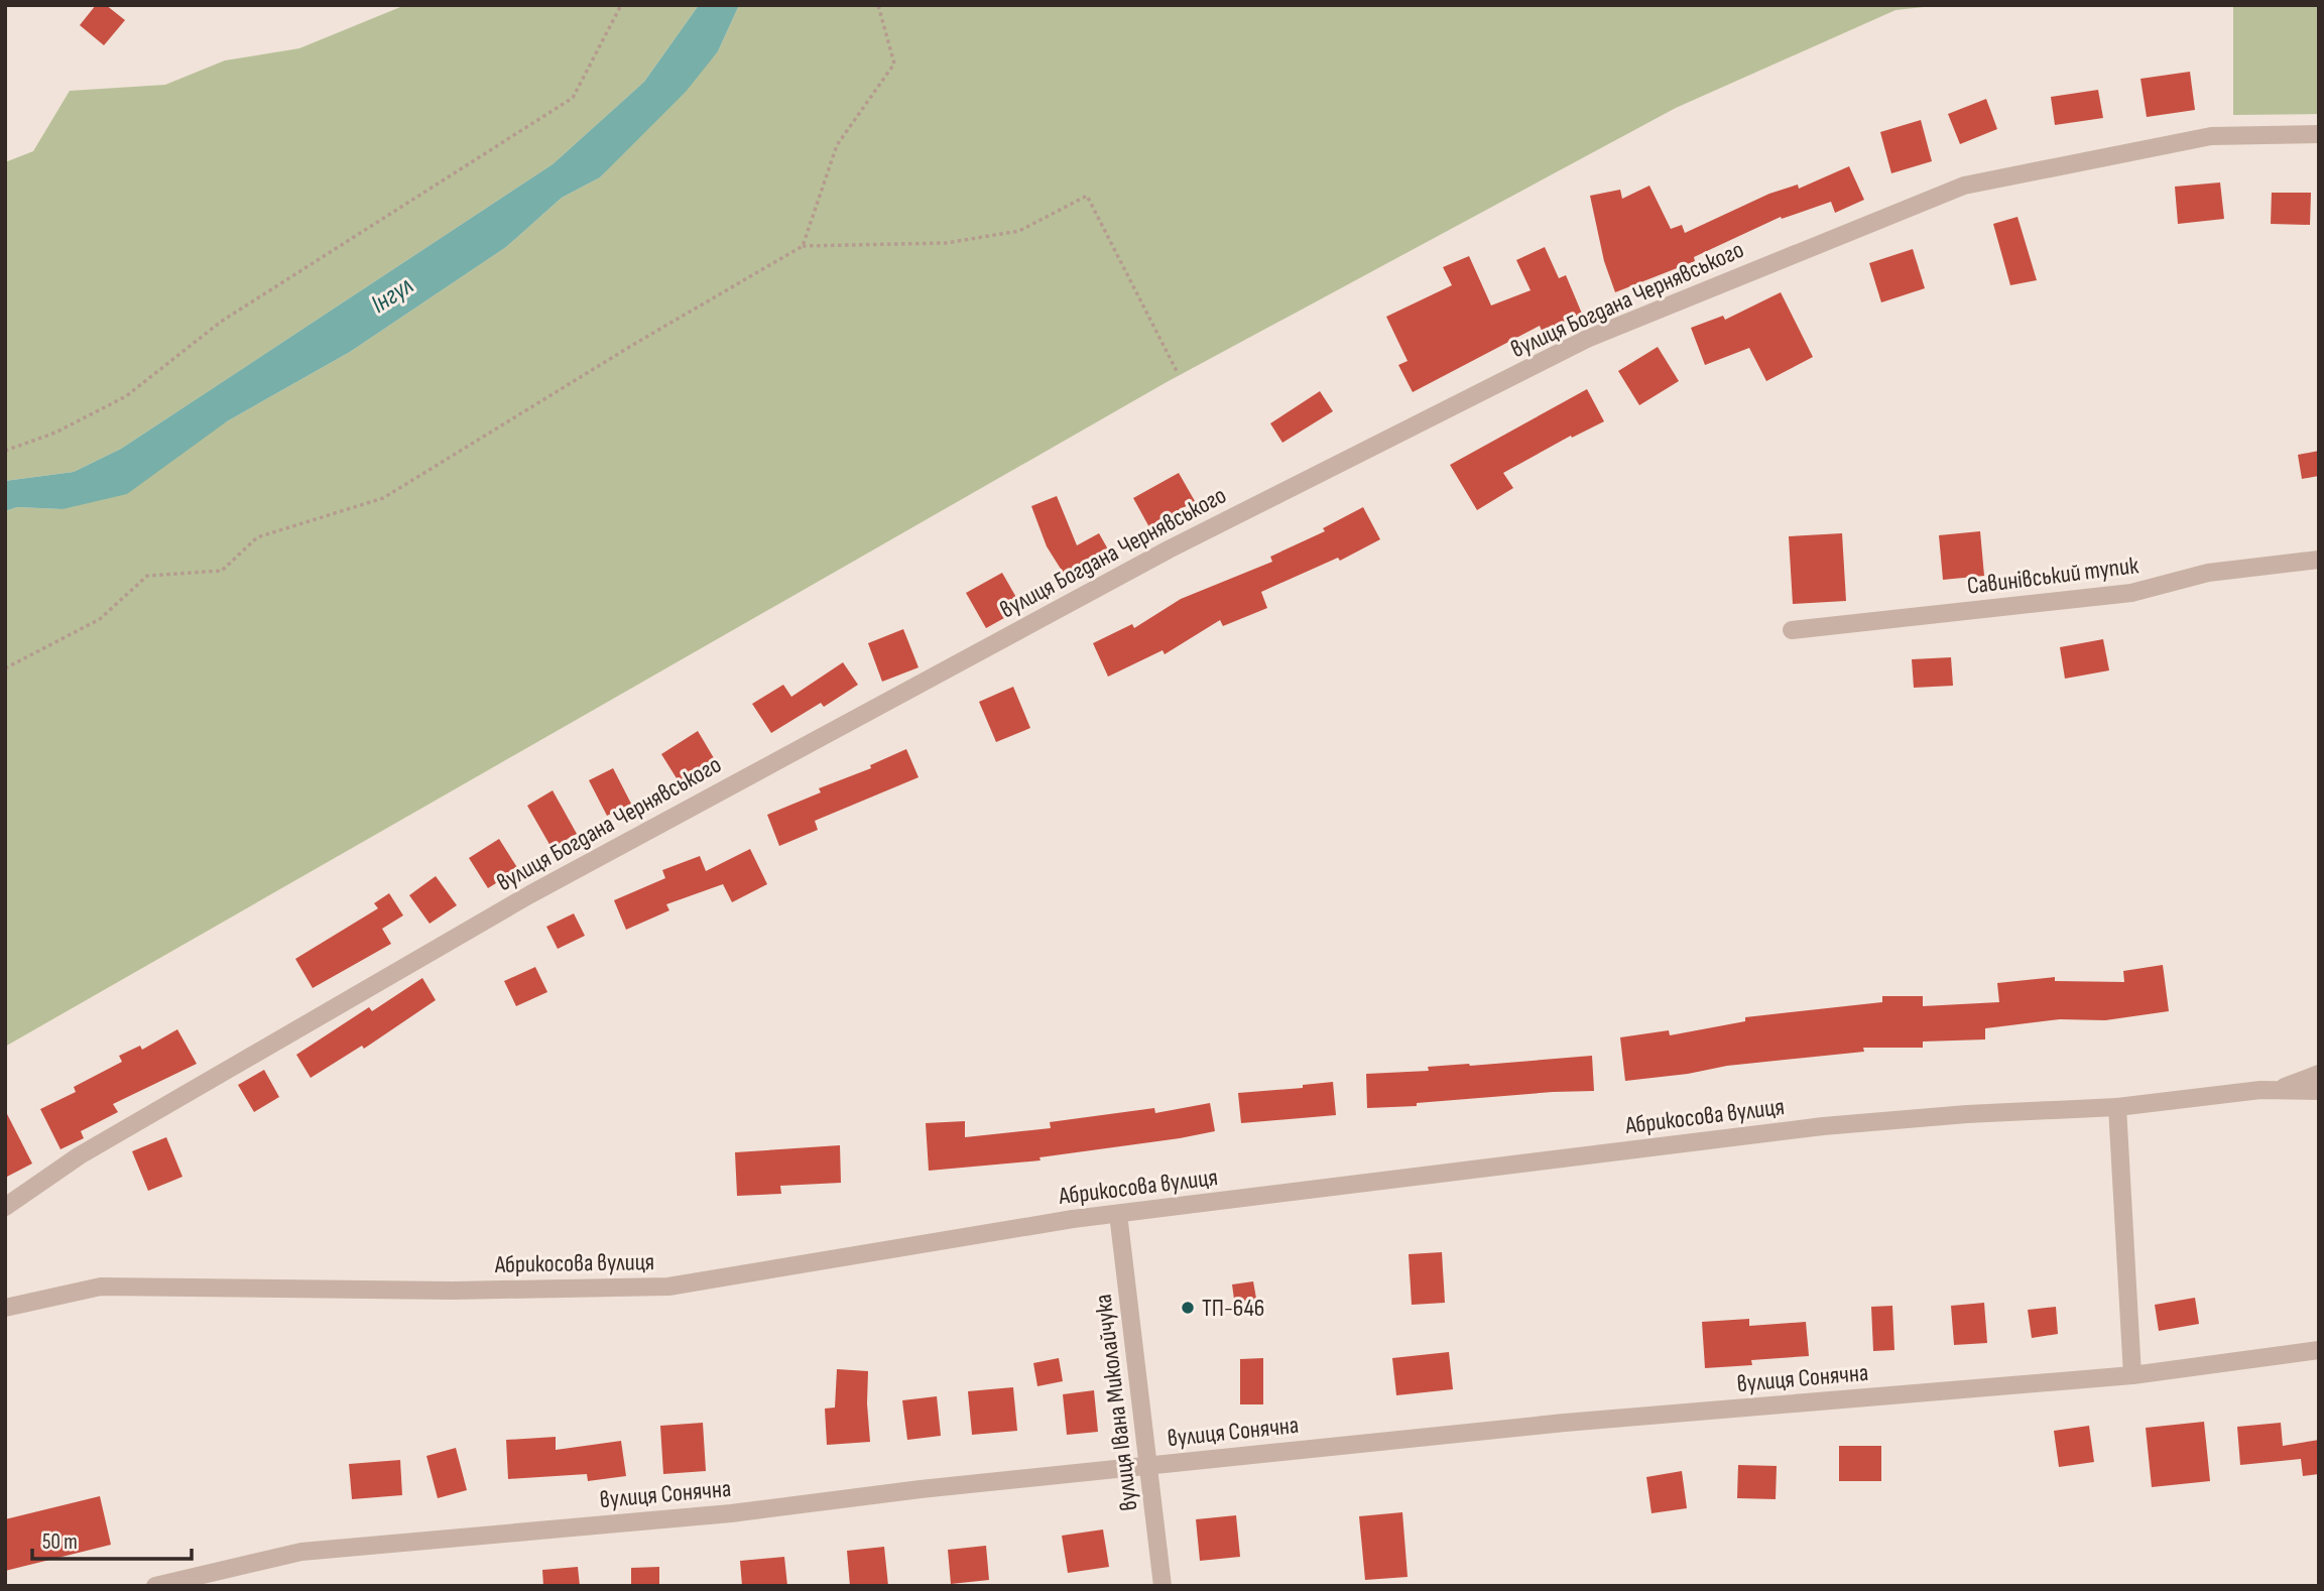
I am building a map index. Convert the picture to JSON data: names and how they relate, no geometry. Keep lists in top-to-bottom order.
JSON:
{
  "streets": {
    "street": [
      "вулиця Богдана Чернявського",
      "Савинівський тупик",
      "Абрикосова вулиця",
      "вулиця Сонячна",
      "вулиця Івана Миколайчука"
    ]
  },
  "crossings": [
    ["Абрикосова вулиця", "вулиця Івана Миколайчука"],
    ["вулиця Сонячна", "вулиця Івана Миколайчука"]
  ],
  "water": ["Інгул"],
  "places": ["ТП-646"],
  "scale_bar": "50 m"
}
